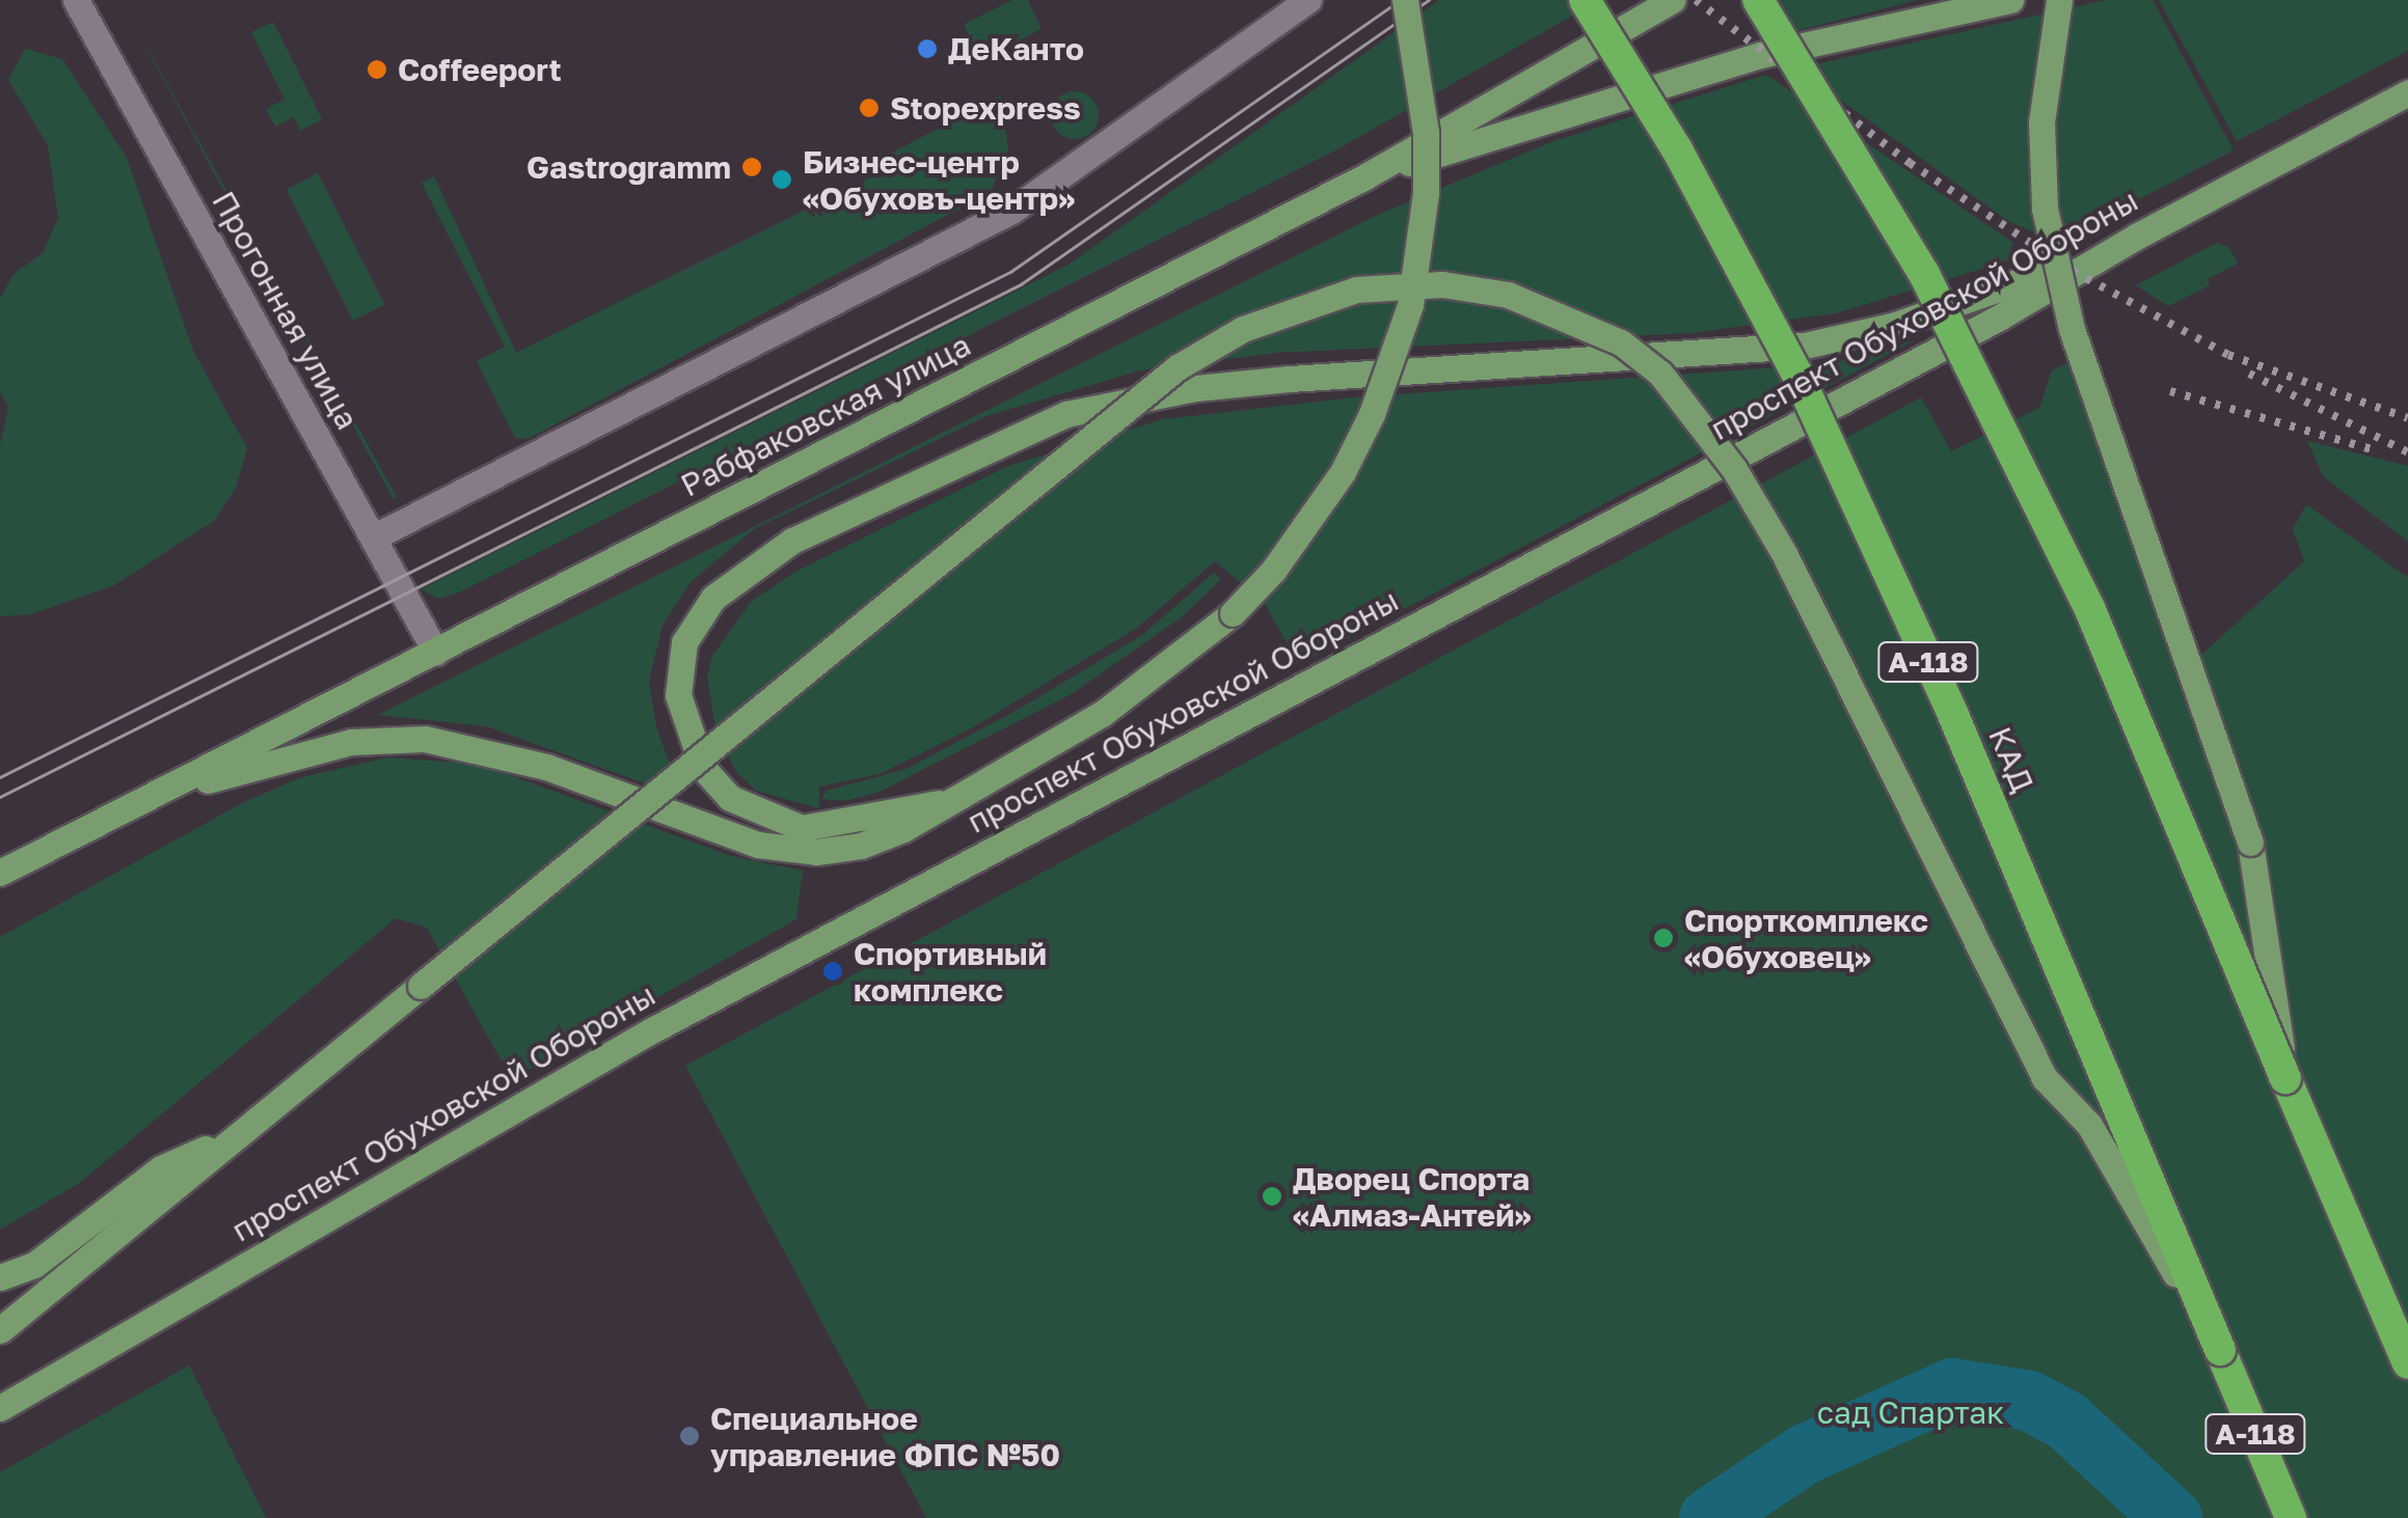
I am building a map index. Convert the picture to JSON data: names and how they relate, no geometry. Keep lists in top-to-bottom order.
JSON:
{
  "streets": {
    "highway": ["А-118", "КАД"],
    "main road": ["проспект Обуховской Обороны", "Рабфаковская улица"],
    "street": ["Прогонная улица"]
  },
  "crossings": [
    ["Прогонная улица", "Рабфаковская улица"]
  ],
  "parks": ["сад Спартак"],
  "places": [
    "ДеКанто",
    "Coffeeport",
    "Stopexpress",
    "Gastrogramm",
    "Бизнес-центр «Обуховъ-центр»",
    "Спорткомплекс «Обуховец»",
    "Спортивный комплекс",
    "Дворец Спорта «Алмаз-Антей»",
    "Специальное управление ФПС №50"
  ]
}
